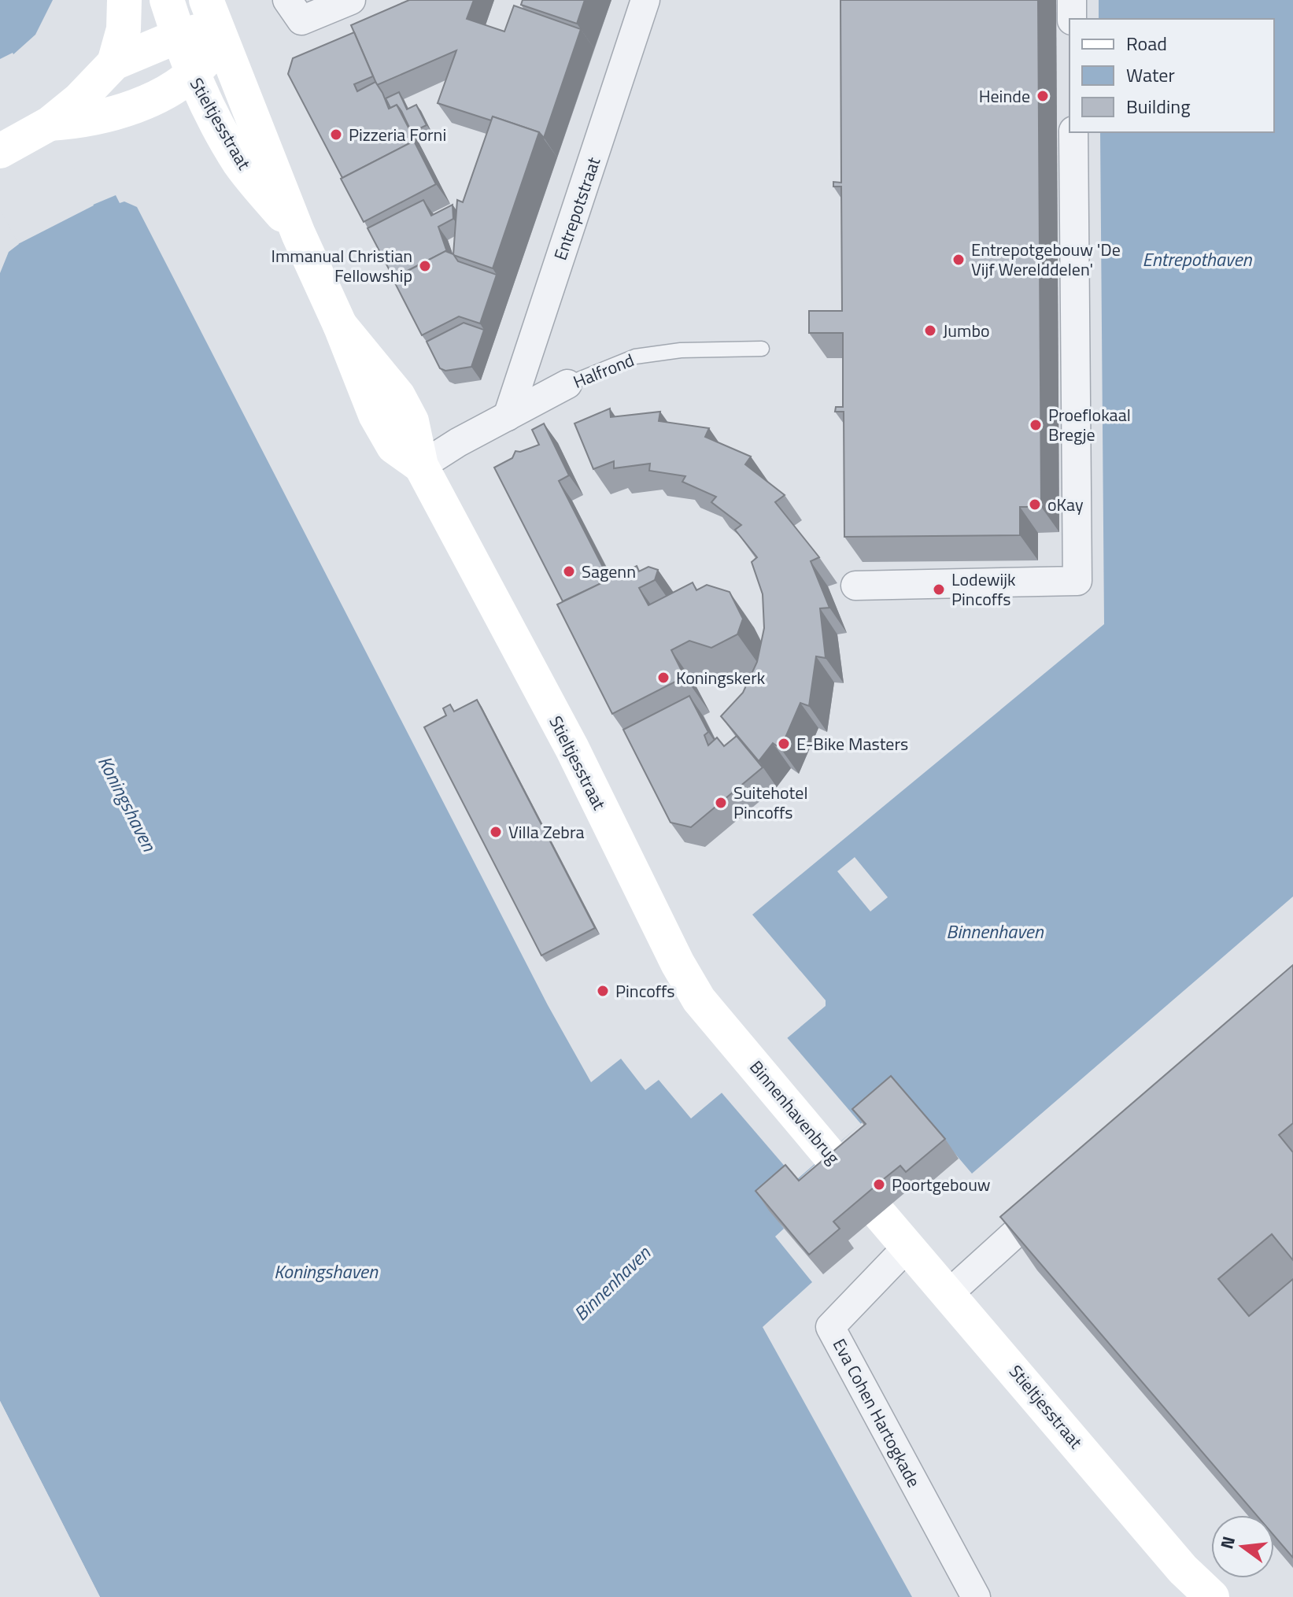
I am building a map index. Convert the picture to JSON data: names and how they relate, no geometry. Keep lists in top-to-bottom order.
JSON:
{
  "streets": {
    "street": [
      "Stieltjesstraat",
      "Entrepotstraat",
      "Halfrond",
      "Binnenhavenbrug",
      "Eva Cohen Hartogkade"
    ]
  },
  "crossings": [
    ["Stieltjesstraat", "Halfrond"],
    ["Stieltjesstraat", "Binnenhavenbrug"],
    ["Stieltjesstraat", "Eva Cohen Hartogkade"],
    ["Entrepotstraat", "Halfrond"]
  ],
  "water": ["Entrepothaven", "Koningshaven", "Binnenhaven"],
  "places": [
    "Heinde",
    "Pizzeria Forni",
    "Entrepotgebouw 'De Vijf Werelddelen'",
    "Immanual Christian Fellowship",
    "Jumbo",
    "Proeflokaal Bregje",
    "oKay",
    "Sagenn",
    "Lodewijk Pincoffs",
    "Koningskerk",
    "E-Bike Masters",
    "Suitehotel Pincoffs",
    "Villa Zebra",
    "Pincoffs",
    "Poortgebouw"
  ],
  "legend": ["Road", "Water", "Building"],
  "north": "left"
}
